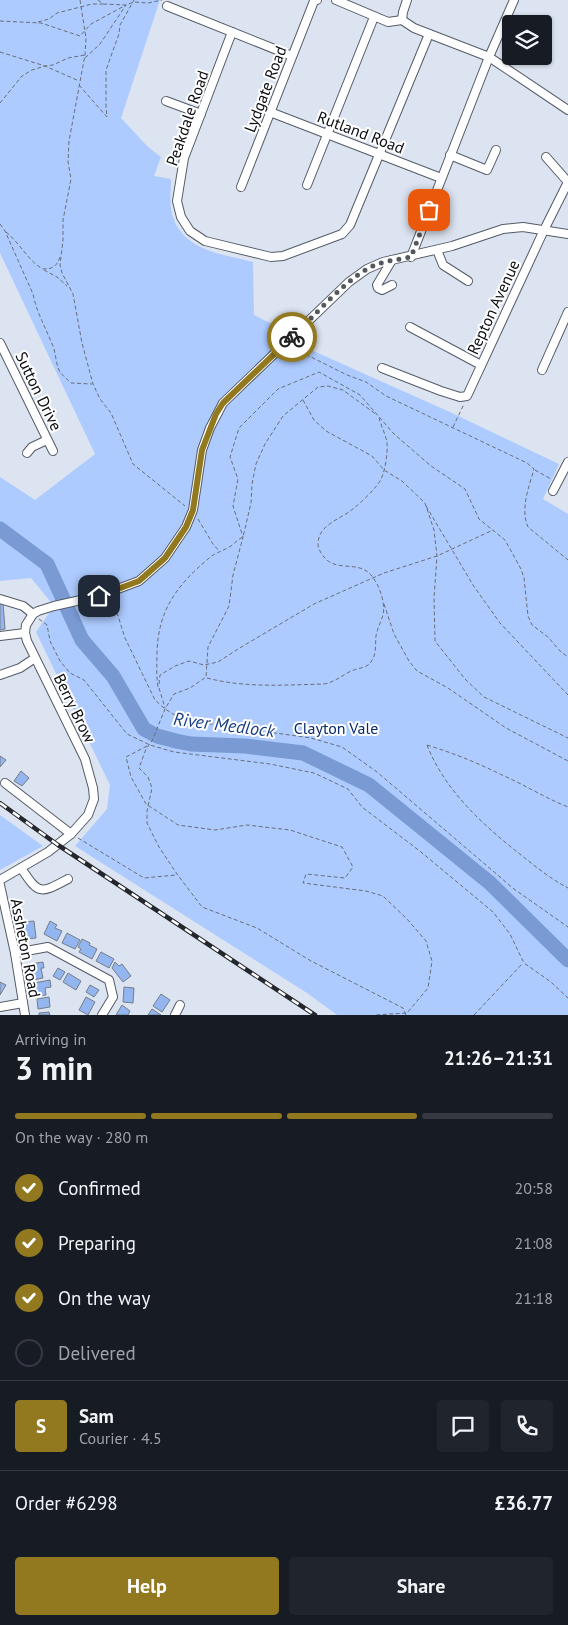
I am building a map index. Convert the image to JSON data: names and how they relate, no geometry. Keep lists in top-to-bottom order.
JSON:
{
  "streets": {
    "street": [
      "Lydgate Road",
      "Peakdale Road",
      "Rutland Road",
      "Repton Avenue",
      "Sutton Drive",
      "Berry Brow",
      "Assheton Road"
    ]
  },
  "crossings": [
    ["Lydgate Road", "Rutland Road"],
    ["Peakdale Road", "Rutland Road"]
  ],
  "water": ["River Medlock"],
  "parks": ["Clayton Vale"],
  "page": {
    "heading": ["3 min", "Arriving in", "21:26–21:31"],
    "panel": [
      "Sam",
      "Courier · 4.5",
      "Order #6298",
      "£36.77"
    ],
    "bar": "On the way · 280 m",
    "list": [
      ["Confirmed", "20:58"],
      ["Preparing", "21:08"],
      ["On the way", "21:18"],
      "Delivered"
    ],
    "round": "S",
    "buttons": ["Help", "Share"]
  }
}
